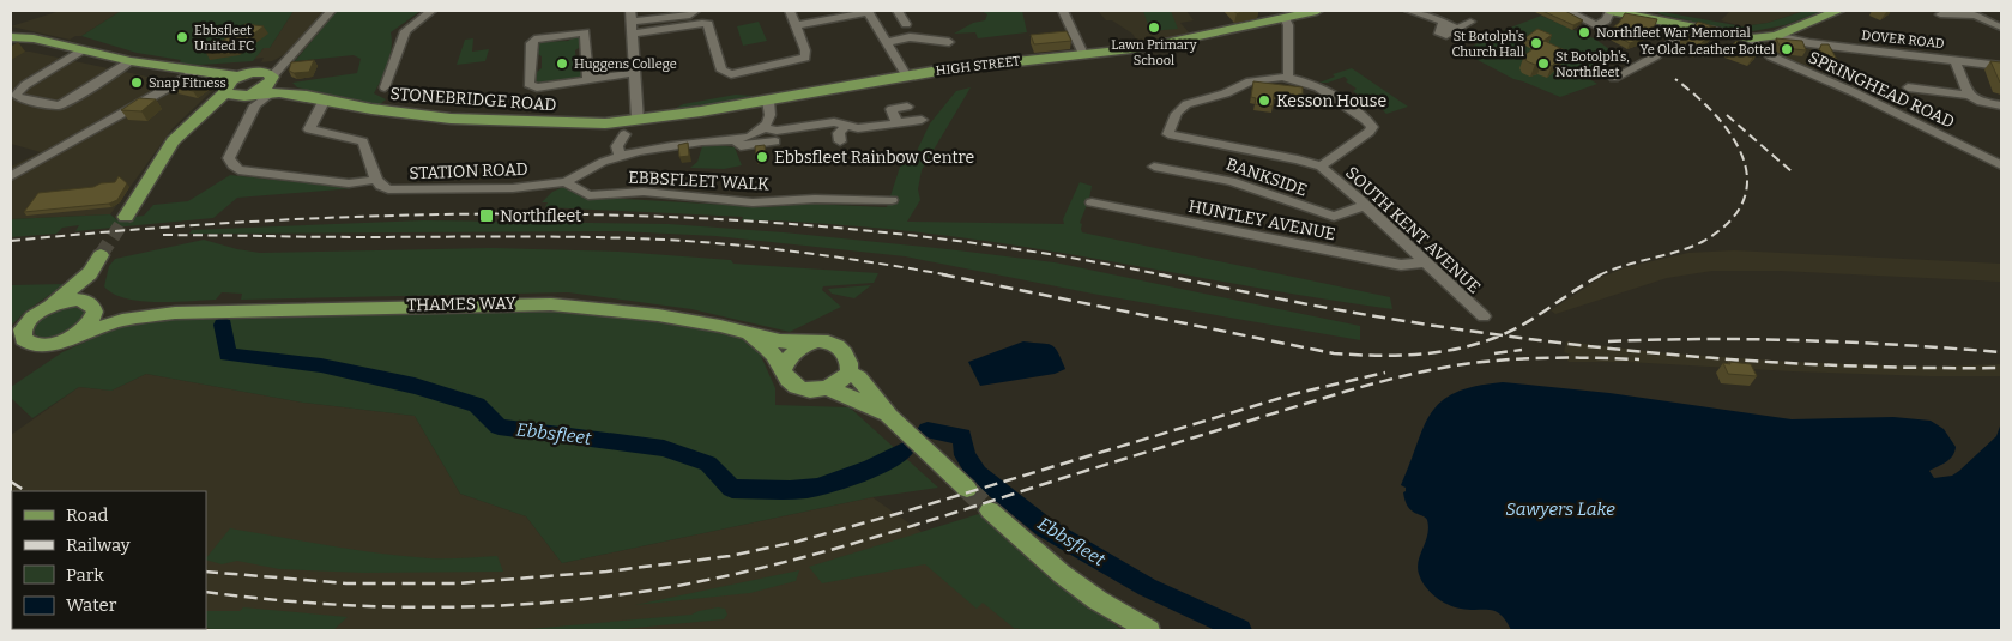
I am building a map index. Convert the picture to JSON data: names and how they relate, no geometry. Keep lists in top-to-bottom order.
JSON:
{
  "streets": {
    "main road": ["HIGH STREET", "STONEBRIDGE ROAD", "THAMES WAY"],
    "street": [
      "DOVER ROAD",
      "SPRINGHEAD ROAD",
      "STATION ROAD",
      "BANKSIDE",
      "EBBSFLEET WALK",
      "HUNTLEY AVENUE",
      "SOUTH KENT AVENUE"
    ]
  },
  "crossings": [
    ["HIGH STREET", "STONEBRIDGE ROAD"],
    ["STATION ROAD", "EBBSFLEET WALK"],
    ["BANKSIDE", "SOUTH KENT AVENUE"],
    ["HUNTLEY AVENUE", "SOUTH KENT AVENUE"]
  ],
  "water": ["Ebbsfleet", "Sawyers Lake"],
  "places": {
    "other": [
      "Lawn Primary School",
      "Northfleet War Memorial",
      "Ebbsfleet United FC",
      "St Botolph's Church Hall",
      "Ye Olde Leather Bottel",
      "Huggens College",
      "St Botolph's, Northfleet",
      "Snap Fitness",
      "Kesson House",
      "Ebbsfleet Rainbow Centre"
    ],
    "transit": ["Northfleet"]
  },
  "legend": [
    "Road",
    "Railway",
    "Park",
    "Water"
  ]
}
